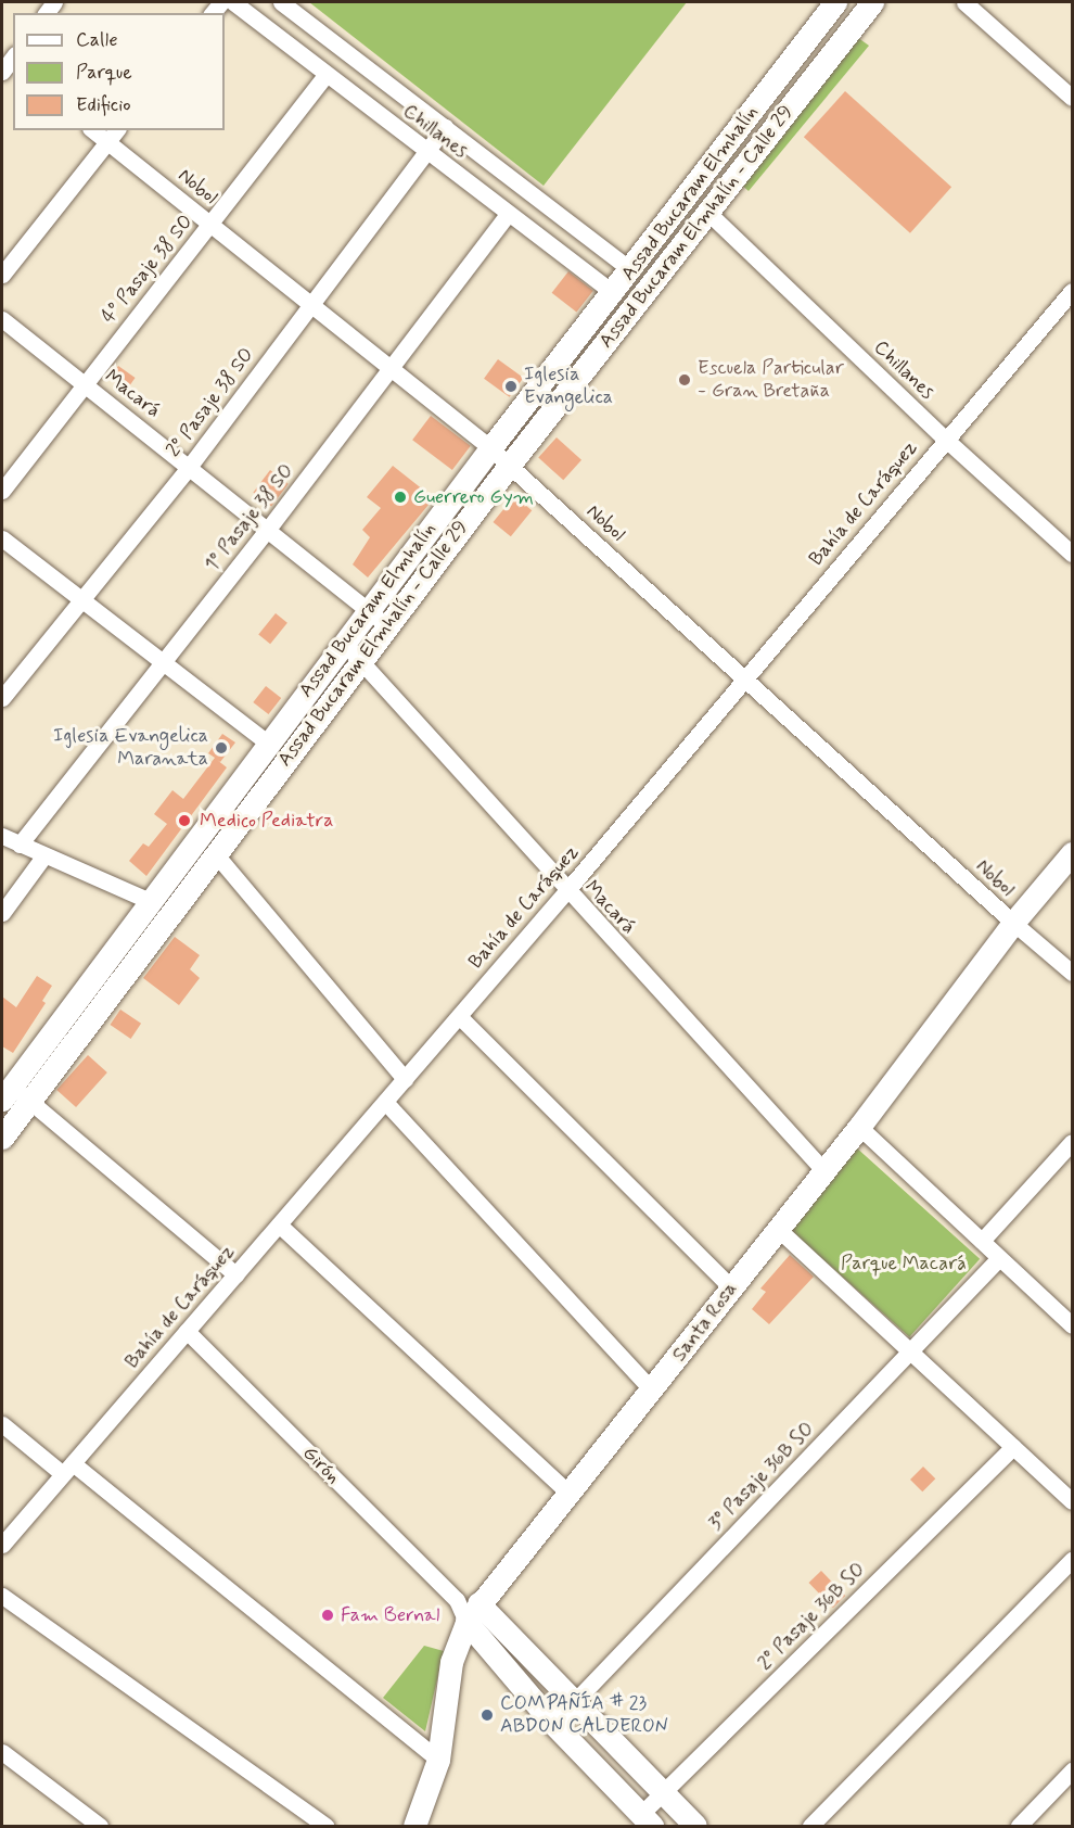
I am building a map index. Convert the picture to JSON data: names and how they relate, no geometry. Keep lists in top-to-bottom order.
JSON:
{
  "streets": {
    "main road": [
      "Assad Bucaram Elmhalín",
      "Assad Bucaram Elmhalín - Calle 29",
      "Santa Rosa",
      "Girón"
    ],
    "street": [
      "Chillanes",
      "Nobol",
      "4º Pasaje 38 SO",
      "Macará",
      "2º Pasaje 38 SO",
      "Bahía de Caráquez",
      "1º Pasaje 38 SO",
      "3º Pasaje 36B SO",
      "2º Pasaje 36B SO"
    ]
  },
  "crossings": [
    ["Chillanes", "Assad Bucaram Elmhalín"],
    ["Chillanes", "Assad Bucaram Elmhalín - Calle 29"],
    ["Chillanes", "4º Pasaje 38 SO"],
    ["Chillanes", "2º Pasaje 38 SO"],
    ["Chillanes", "Bahía de Caráquez"],
    ["Chillanes", "1º Pasaje 38 SO"],
    ["Nobol", "Assad Bucaram Elmhalín"],
    ["Nobol", "Assad Bucaram Elmhalín - Calle 29"],
    ["Nobol", "4º Pasaje 38 SO"],
    ["Nobol", "2º Pasaje 38 SO"],
    ["Nobol", "Bahía de Caráquez"],
    ["Nobol", "1º Pasaje 38 SO"],
    ["Nobol", "Santa Rosa"],
    ["Assad Bucaram Elmhalín", "Assad Bucaram Elmhalín - Calle 29"],
    ["Assad Bucaram Elmhalín", "Macará"],
    ["Assad Bucaram Elmhalín - Calle 29", "Macará"],
    ["4º Pasaje 38 SO", "Macará"],
    ["Macará", "2º Pasaje 38 SO"],
    ["Macará", "Bahía de Caráquez"],
    ["Macará", "1º Pasaje 38 SO"],
    ["Macará", "Santa Rosa"],
    ["Bahía de Caráquez", "Girón"],
    ["Santa Rosa", "Girón"],
    ["Girón", "3º Pasaje 36B SO"],
    ["Girón", "2º Pasaje 36B SO"]
  ],
  "parks": ["Parque Macará"],
  "places": [
    "Escuela Particular - Gran Bretaña",
    "Iglesia Evangelica",
    "Guerrero Gym",
    "Iglesia Evangelica Maranata",
    "Medico Pediatra",
    "Fam Bernal",
    "COMPAÑÍA # 23 ABDON CALDERON"
  ],
  "legend": ["Calle", "Parque", "Edificio"]
}
